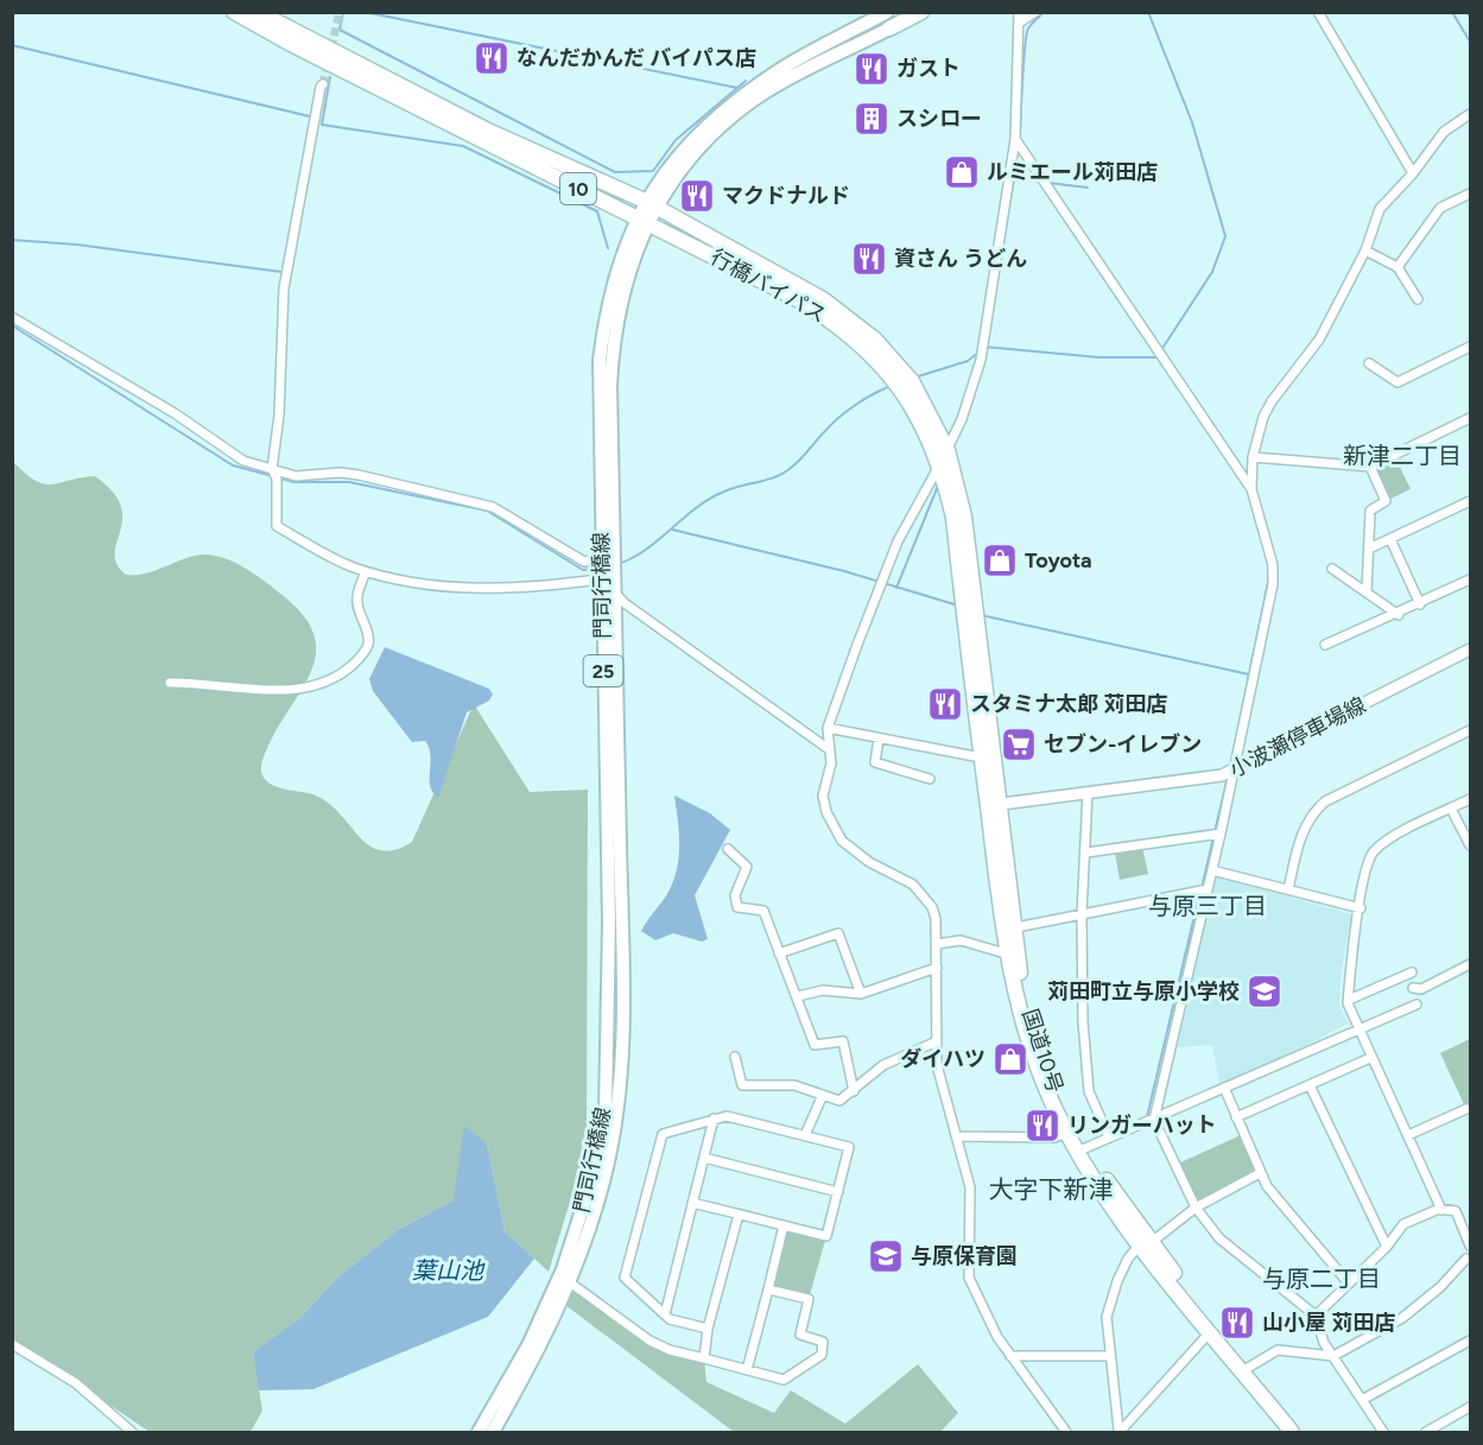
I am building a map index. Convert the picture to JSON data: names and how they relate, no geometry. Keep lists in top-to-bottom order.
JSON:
{
  "streets": {
    "highway": ["10", "行橋バイパス", "国道10号"],
    "main road": ["門司行橋線", "25", "小波瀬停車場線"]
  },
  "crossings": [
    ["行橋バイパス", "門司行橋線"],
    ["行橋バイパス", "小波瀬停車場線"],
    ["行橋バイパス", "国道10号"],
    ["小波瀬停車場線", "国道10号"]
  ],
  "districts": [
    "新津二丁目",
    "与原三丁目",
    "大字下新津",
    "与原二丁目"
  ],
  "water": ["葉山池"],
  "places": {
    "restaurant": [
      "なんだかんだ バイパス店",
      "ガスト",
      "マクドナルド",
      "資さん うどん",
      "スタミナ太郎 苅田店",
      "リンガーハット",
      "山小屋 苅田店"
    ],
    "building": ["スシロー"],
    "shop": ["ルミエール苅田店", "Toyota", "ダイハツ"],
    "supermarket": ["セブン-イレブン"],
    "school or university": ["苅田町立与原小学校", "与原保育園"]
  }
}
